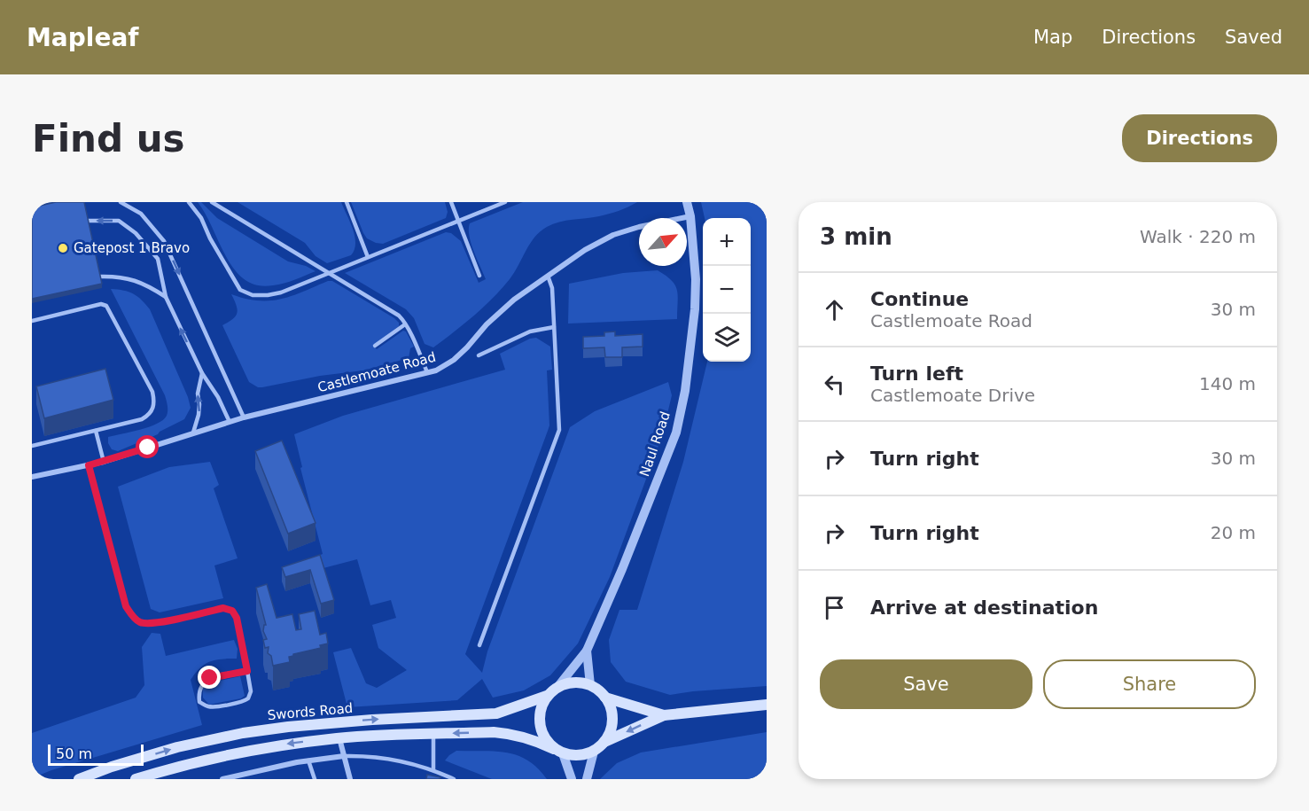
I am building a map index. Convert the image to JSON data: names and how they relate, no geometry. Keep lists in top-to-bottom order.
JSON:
{
  "streets": {
    "main road": ["Swords Road"],
    "street": ["Castlemoate Road", "Naul Road"]
  },
  "crossings": [
    ["Castlemoate Road", "Naul Road"],
    ["Naul Road", "Swords Road"]
  ],
  "places": ["Gatepost 1 Bravo"],
  "scale_bar": "50 m",
  "north": "top right",
  "page": {
    "header": "Mapleaf",
    "nav": ["Map", "Directions", "Saved"],
    "buttons": [
      "Directions",
      ["Save", "Share"]
    ],
    "title": "Find us",
    "heading": ["3 min", "Walk · 220 m"],
    "map_buttons": ["+", "−"],
    "list": [
      ["Continue", "Castlemoate Road", "30 m"],
      ["Turn left", "Castlemoate Drive", "140 m"],
      ["Turn right", "30 m"],
      ["Turn right", "20 m"],
      "Arrive at destination"
    ],
    "scale": "50 m"
  }
}
